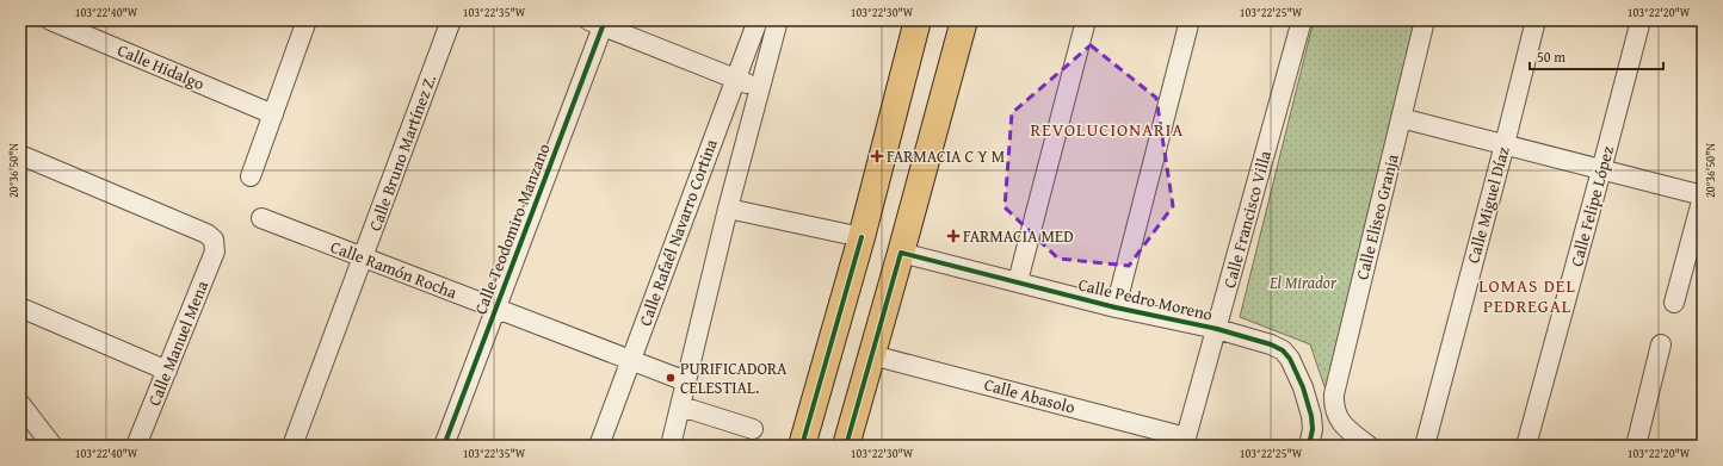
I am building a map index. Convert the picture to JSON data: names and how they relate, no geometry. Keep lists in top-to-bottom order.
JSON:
{
  "streets": {
    "street": [
      "Calle Hidalgo",
      "Calle Bruno Martínez Z.",
      "Calle Miguel Díaz",
      "Calle Felipe López",
      "Calle Eliseo Granja",
      "Calle Francisco Villa",
      "Calle Teodomiro Manzano",
      "Calle Rafaél Navarro Cortina",
      "Calle Ramón Rocha",
      "Calle Pedro Moreno",
      "Calle Manuel Mena",
      "Calle Abasolo"
    ]
  },
  "crossings": [
    ["Calle Bruno Martínez Z.", "Calle Ramón Rocha"],
    ["Calle Francisco Villa", "Calle Pedro Moreno"],
    ["Calle Francisco Villa", "Calle Abasolo"],
    ["Calle Teodomiro Manzano", "Calle Ramón Rocha"],
    ["Calle Rafaél Navarro Cortina", "Calle Ramón Rocha"]
  ],
  "districts": ["REVOLUCIONARIA", "LOMAS DEL PEDREGAL"],
  "parks": ["El Mirador"],
  "places": {
    "health": ["FARMACIA C Y M", "FARMACIA MED"],
    "other": ["PURIFICADORA CELESTIAL."]
  },
  "scale_bar": "50 m",
  "coordinates": [
    "103°22'40\"W",
    "103°22'35\"W",
    "103°22'30\"W",
    "103°22'25\"W",
    "103°22'20\"W",
    "20°36'50\"N"
  ]
}
